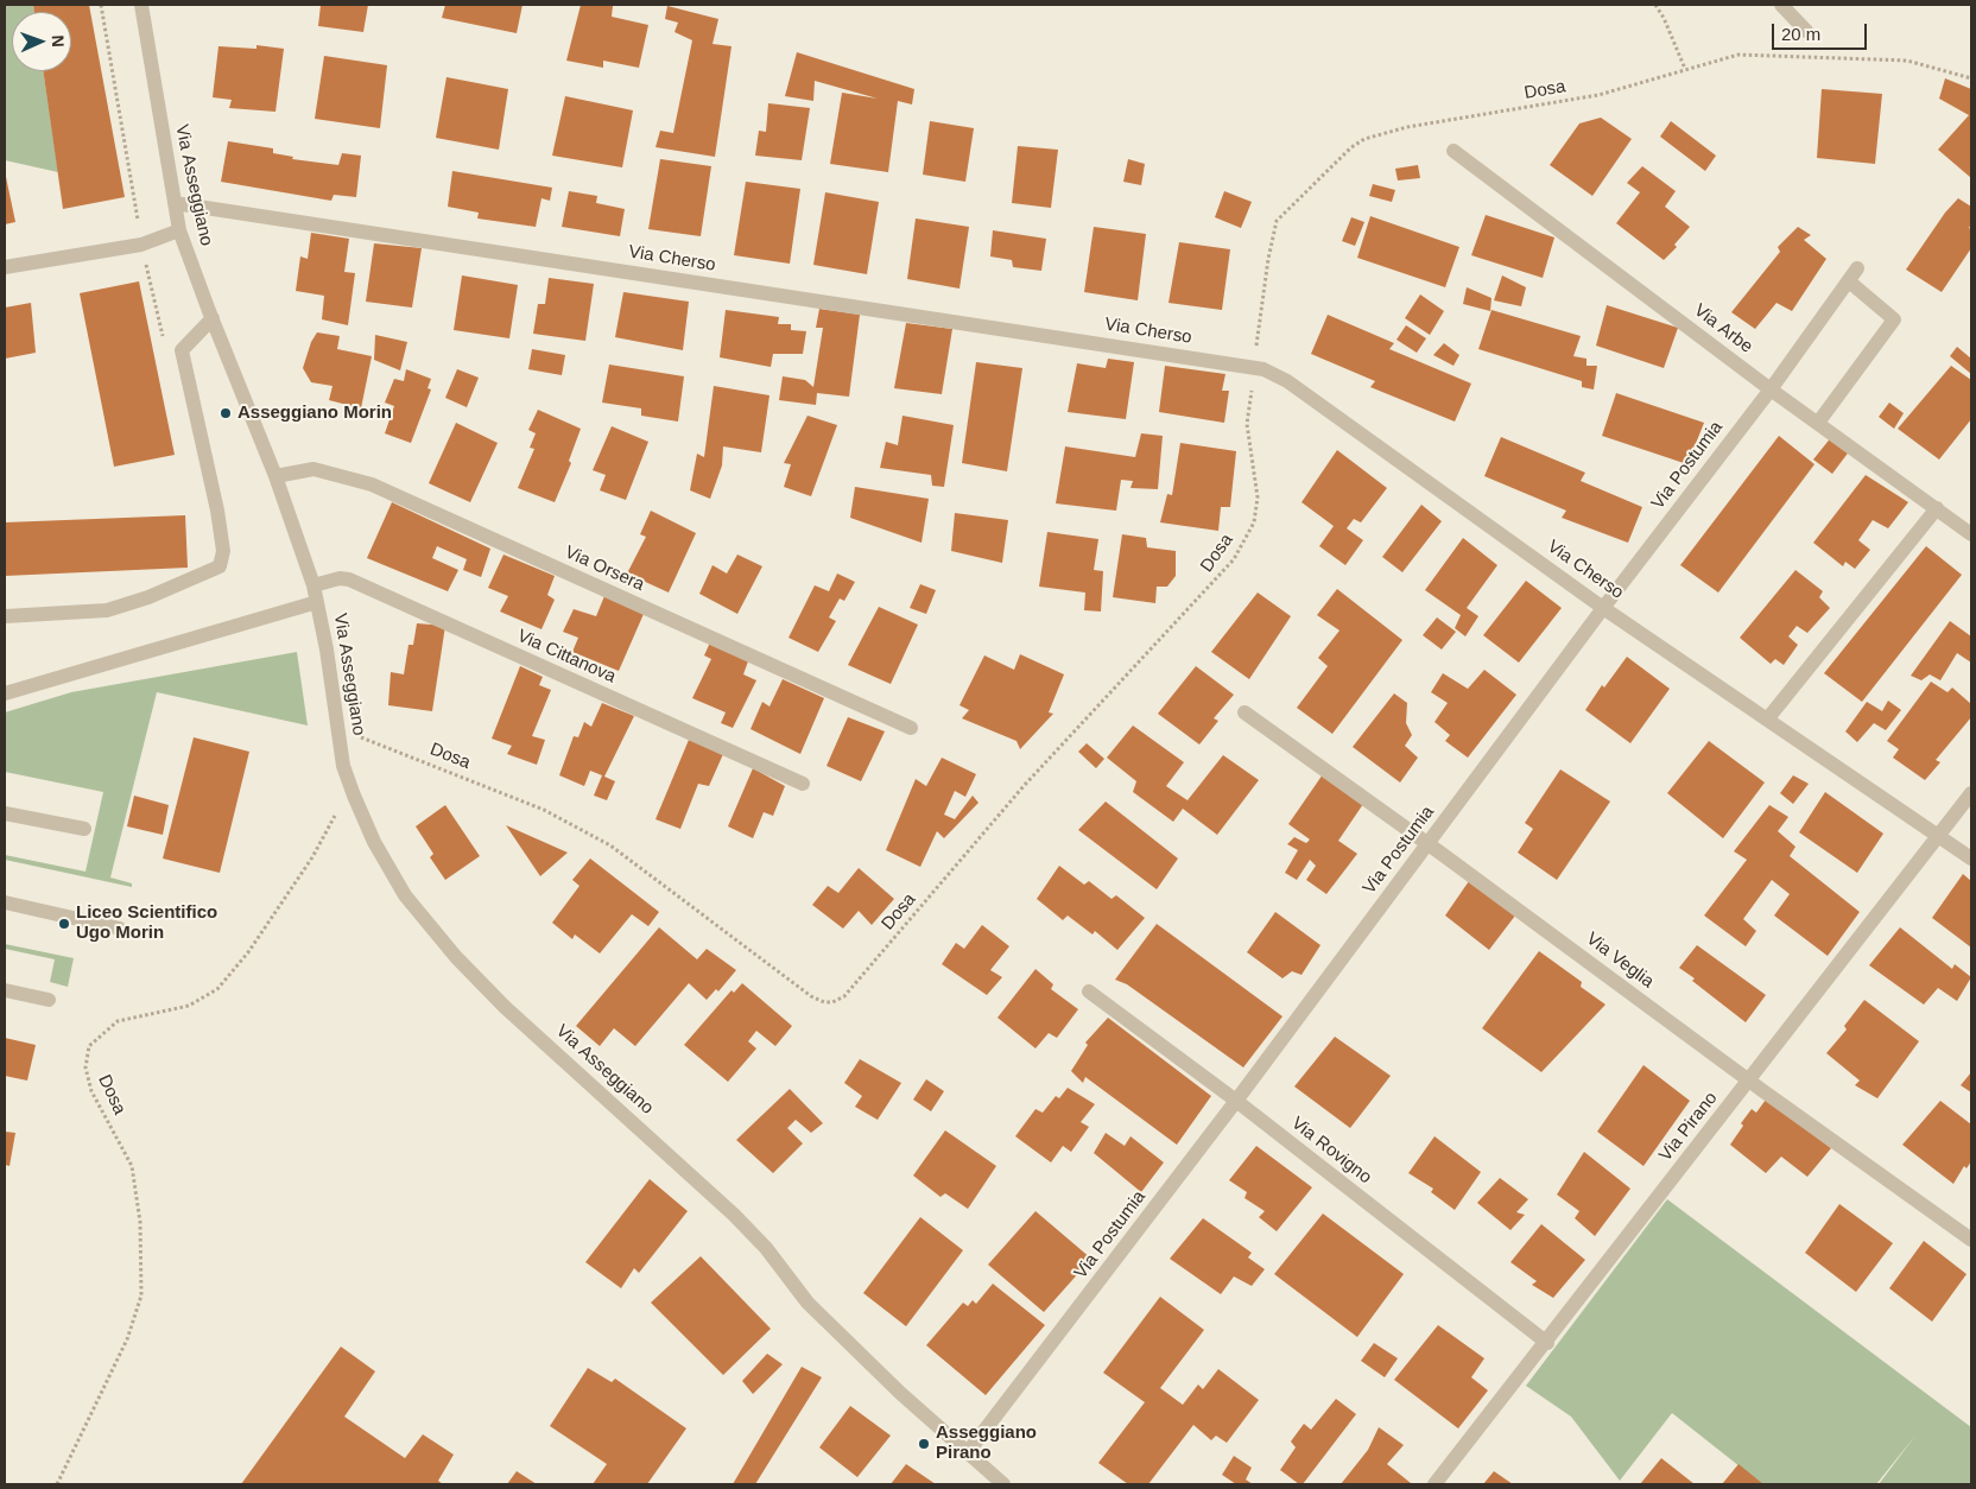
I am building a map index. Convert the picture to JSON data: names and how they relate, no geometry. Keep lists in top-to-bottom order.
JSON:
{
  "streets": {
    "street": [
      "Via Asseggiano",
      "Via Cherso",
      "Via Arbe",
      "Via Postumia",
      "Via Orsera",
      "Via Cittanova",
      "Via Veglia",
      "Via Pirano",
      "Via Rovigno"
    ],
    "path": ["Dosa"]
  },
  "crossings": [
    ["Via Asseggiano", "Via Cherso"],
    ["Via Asseggiano", "Via Postumia"],
    ["Via Asseggiano", "Via Orsera"],
    ["Via Asseggiano", "Via Cittanova"],
    ["Via Cherso", "Via Postumia"],
    ["Via Cherso", "Via Pirano"],
    ["Via Arbe", "Via Postumia"],
    ["Via Postumia", "Via Veglia"],
    ["Via Postumia", "Via Rovigno"],
    ["Via Veglia", "Via Pirano"],
    ["Via Pirano", "Via Rovigno"]
  ],
  "places": ["Asseggiano Morin", "Liceo Scientifico Ugo Morin", "Asseggiano Pirano"],
  "scale_bar": "20 m",
  "north": "right"
}
